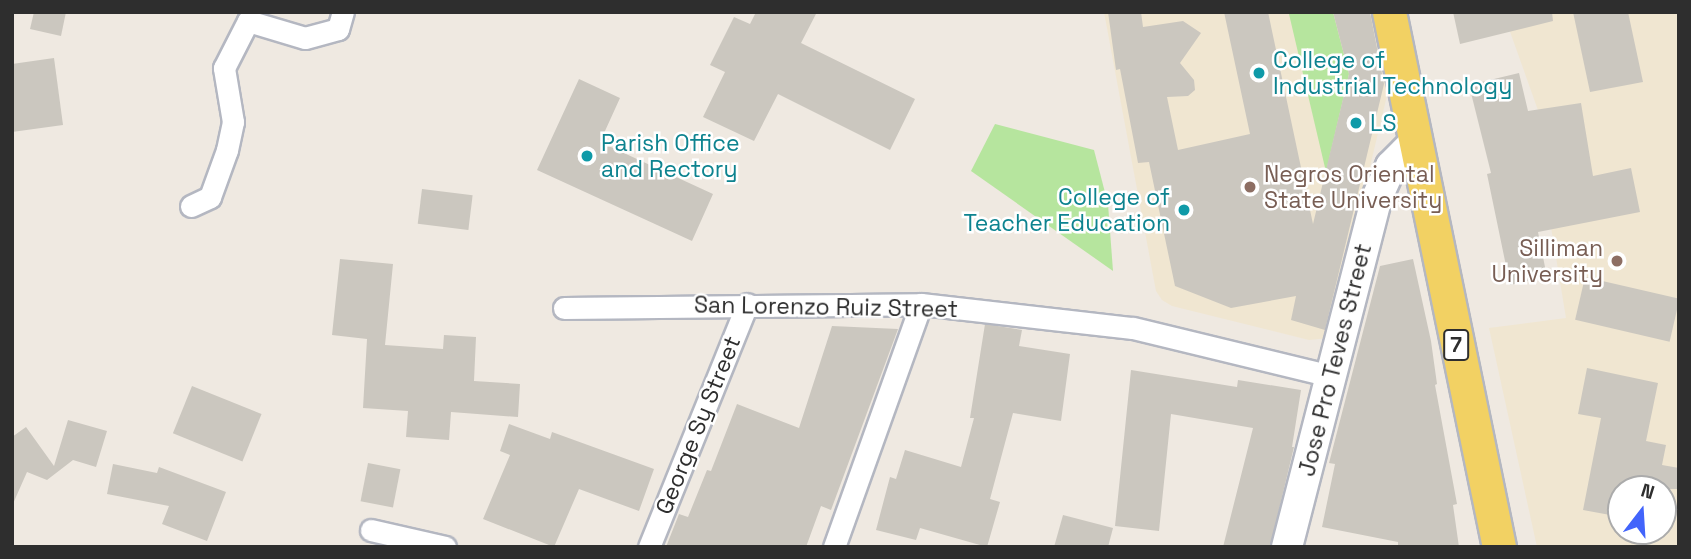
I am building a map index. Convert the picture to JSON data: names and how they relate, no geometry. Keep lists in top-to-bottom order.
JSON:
{
  "streets": {
    "main road": ["7"],
    "street": ["San Lorenzo Ruiz Street", "Jose Pro Teves Street", "George Sy Street"]
  },
  "crossings": [
    ["San Lorenzo Ruiz Street", "Jose Pro Teves Street"],
    ["San Lorenzo Ruiz Street", "George Sy Street"],
    ["7", "Jose Pro Teves Street"]
  ],
  "places": [
    "College of Industrial Technology",
    "LS",
    "Parish Office and Rectory",
    "Negros Oriental State University",
    "College of Teacher Education",
    "Silliman University"
  ],
  "north": "top"
}
